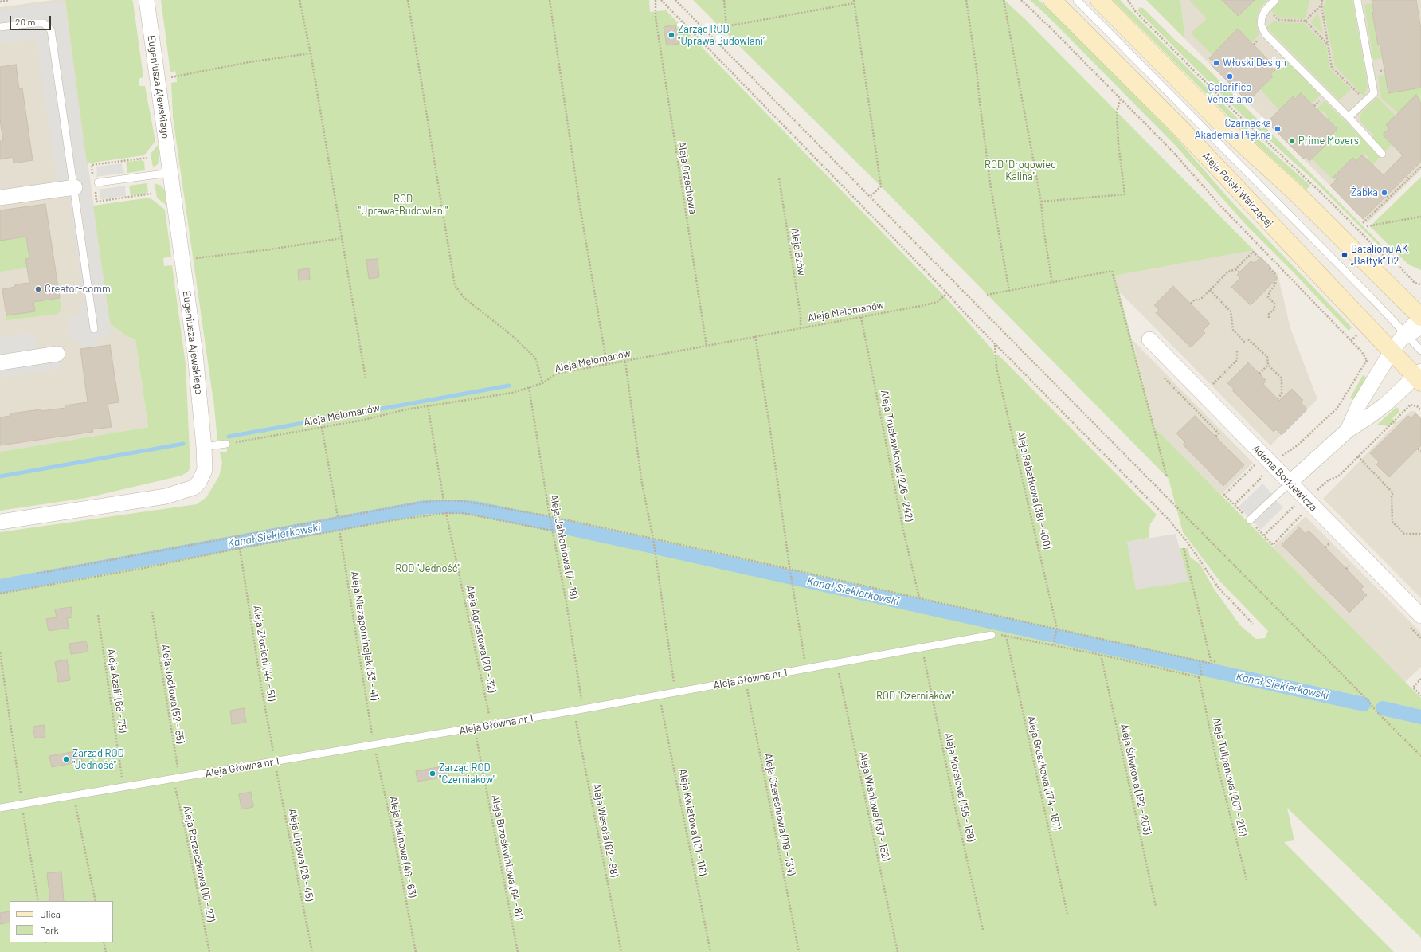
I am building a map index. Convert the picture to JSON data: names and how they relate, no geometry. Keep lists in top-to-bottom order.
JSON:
{
  "streets": {
    "main road": ["Aleja Polski Walczącej"],
    "street": ["Eugeniusza Ajewskiego", "Adama Borkiewicza"],
    "lane": ["Aleja Główna nr 1"],
    "path": [
      "Aleja Orzechowa",
      "Aleja Bzów",
      "Aleja Melomanów",
      "Aleja Truskawkowa (226 - 242)",
      "Aleja Rabatkowa (381 - 400)",
      "Aleja Jabłoniowa (7 - 19)",
      "Aleja Niezapominajek (33 - 41)",
      "Aleja Agrestowa (20 - 32)",
      "Aleja Złocieni (44 - 51)",
      "Aleja Azalii (66 - 75)",
      "Aleja Jodłowa (52 - 55)",
      "Aleja Gruszkowa (174 - 187)",
      "Aleja Tulipanowa (207 - 215)",
      "Aleja Śliwkowa (192 - 203)",
      "Aleja Morelowa (156 - 169)",
      "Aleja Wiśniowa (137 - 152)",
      "Aleja Czereśniowa (119 - 134)",
      "Aleja Kwiatowa (101 - 116)",
      "Aleja Wesoła (82 - 98)",
      "Aleja Malinowa (46 - 63)",
      "Aleja Lipowa (28 - 45)",
      "Aleja Brzoskwiniowa (64 - 81)",
      "Aleja Porzeczkowa (10 - 27)"
    ]
  },
  "crossings": [
    ["Aleja Orzechowa", "Aleja Melomanów"],
    ["Aleja Bzów", "Aleja Melomanów"],
    ["Aleja Melomanów", "Aleja Truskawkowa (226 - 242)"],
    ["Aleja Melomanów", "Aleja Jabłoniowa (7 - 19)"],
    ["Aleja Jabłoniowa (7 - 19)", "Aleja Główna nr 1"],
    ["Aleja Niezapominajek (33 - 41)", "Aleja Główna nr 1"],
    ["Aleja Niezapominajek (33 - 41)", "Aleja Malinowa (46 - 63)"],
    ["Aleja Agrestowa (20 - 32)", "Aleja Główna nr 1"],
    ["Aleja Złocieni (44 - 51)", "Aleja Główna nr 1"],
    ["Aleja Złocieni (44 - 51)", "Aleja Lipowa (28 - 45)"],
    ["Aleja Główna nr 1", "Aleja Azalii (66 - 75)"],
    ["Aleja Główna nr 1", "Aleja Jodłowa (52 - 55)"],
    ["Aleja Główna nr 1", "Aleja Morelowa (156 - 169)"],
    ["Aleja Główna nr 1", "Aleja Wiśniowa (137 - 152)"],
    ["Aleja Główna nr 1", "Aleja Czereśniowa (119 - 134)"],
    ["Aleja Główna nr 1", "Aleja Kwiatowa (101 - 116)"],
    ["Aleja Główna nr 1", "Aleja Wesoła (82 - 98)"],
    ["Aleja Główna nr 1", "Aleja Malinowa (46 - 63)"],
    ["Aleja Główna nr 1", "Aleja Lipowa (28 - 45)"],
    ["Aleja Główna nr 1", "Aleja Brzoskwiniowa (64 - 81)"],
    ["Aleja Główna nr 1", "Aleja Porzeczkowa (10 - 27)"],
    ["Aleja Jodłowa (52 - 55)", "Aleja Porzeczkowa (10 - 27)"]
  ],
  "water": ["Kanał Siekierkowski"],
  "parks": [
    "ROD \"Drogowiec Kalina\"",
    "ROD \"Uprawa-Budowlani\"",
    "ROD \"Jedność\"",
    "ROD \"Czerniaków\""
  ],
  "places": [
    "Zarząd ROD \"Uprawa Budowlani\"",
    "Włoski Design",
    "Colorifico Veneziano",
    "Czarnacka Akademia Piękna",
    "Prime Movers",
    "Żabka",
    "Batalionu AK „Bałtyk” 02",
    "Creator-comm",
    "Zarząd ROD \"Jedność\"",
    "Zarząd ROD \"Czerniaków\""
  ],
  "legend": ["Ulica", "Park"],
  "scale_bar": "20 m"
}
